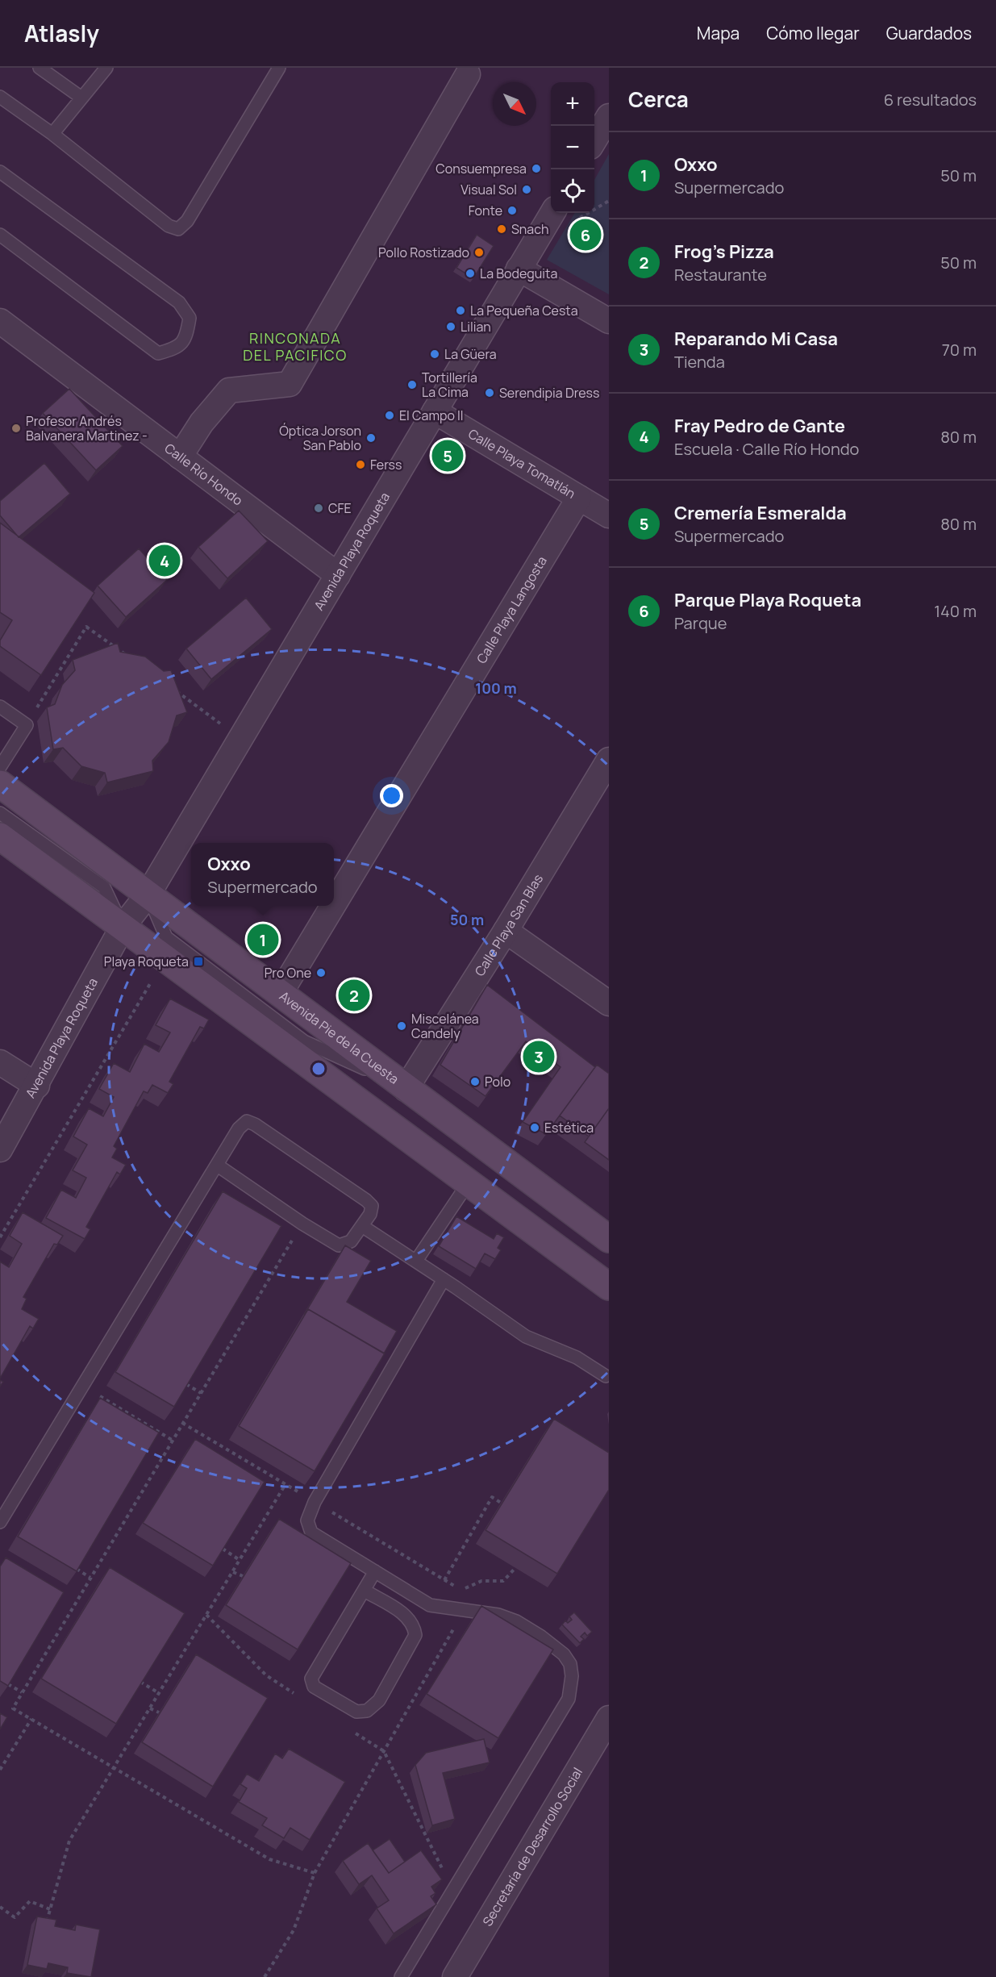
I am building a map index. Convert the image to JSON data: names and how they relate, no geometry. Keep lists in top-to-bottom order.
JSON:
{
  "streets": {
    "main road": ["Avenida Pie de la Cuesta"],
    "street": [
      "Calle Playa Tomatlán",
      "Calle Río Hondo",
      "Avenida Playa Roqueta",
      "Calle Playa Langosta",
      "Calle Playa San Blas",
      "Secretaría de Desarrollo Social"
    ]
  },
  "crossings": [
    ["Calle Playa Tomatlán", "Avenida Playa Roqueta"],
    ["Calle Playa Tomatlán", "Calle Playa Langosta"],
    ["Calle Río Hondo", "Avenida Playa Roqueta"],
    ["Avenida Playa Roqueta", "Avenida Pie de la Cuesta"],
    ["Calle Playa Langosta", "Avenida Pie de la Cuesta"],
    ["Calle Playa San Blas", "Avenida Pie de la Cuesta"]
  ],
  "districts": ["RINCONADA DEL PACIFICO"],
  "places": {
    "other": [
      "Consuempresa",
      "Visual Sol",
      "Fonte",
      "Snach",
      "Pollo Rostizado",
      "La Bodeguita",
      "La Pequeña Cesta",
      "Lilian",
      "La Güera",
      "Tortillería La Cima",
      "Serendipia Dress",
      "El Campo II",
      "Profesor Andrés Balvanera Martinez -",
      "Óptica Jorson San Pablo",
      "Ferss",
      "CFE",
      "Pro One",
      "Miscelánea Candely",
      "Polo",
      "Estética"
    ],
    "transit": ["Playa Roqueta"]
  },
  "north": "bottom right",
  "page": {
    "header": "Atlasly",
    "nav": ["Mapa", "Cómo llegar", "Guardados"],
    "heading": ["Cerca", "6 resultados"],
    "map_buttons": ["+", "−"],
    "list": [
      {
        "mark": "1",
        "name": "Oxxo",
        "note": "Supermercado",
        "value": "50 m"
      },
      {
        "mark": "2",
        "name": "Frog's Pizza",
        "note": "Restaurante",
        "value": "50 m"
      },
      {
        "mark": "3",
        "name": "Reparando Mi Casa",
        "note": "Tienda",
        "value": "70 m"
      },
      {
        "mark": "4",
        "name": "Fray Pedro de Gante",
        "note": "Escuela · Calle Río Hondo",
        "value": "80 m"
      },
      {
        "mark": "5",
        "name": "Cremería Esmeralda",
        "note": "Supermercado",
        "value": "80 m"
      },
      {
        "mark": "6",
        "name": "Parque Playa Roqueta",
        "note": "Parque",
        "value": "140 m"
      }
    ],
    "pins": [
      "6",
      "5",
      "4",
      "1",
      "2",
      "3"
    ],
    "popup": ["Oxxo", "Supermercado"]
  },
  "rings": ["100 m", "50 m"]
}
